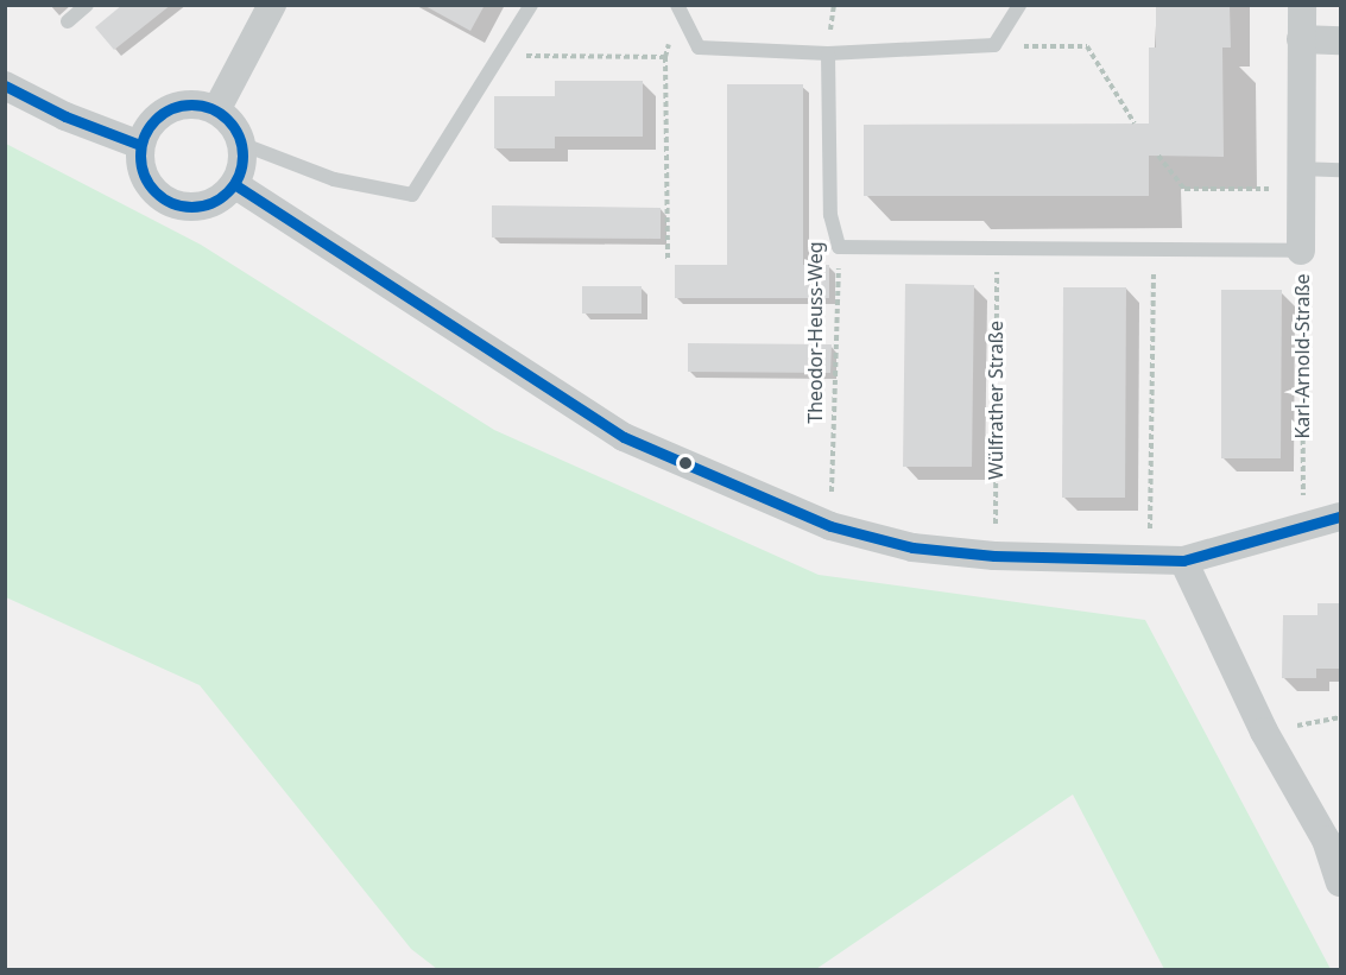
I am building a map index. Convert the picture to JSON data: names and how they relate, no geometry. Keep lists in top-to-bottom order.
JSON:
{
  "streets": {
    "street": ["Karl-Arnold-Straße"],
    "lane": ["Theodor-Heuss-Weg"],
    "path": ["Wülfrather Straße"]
  }
}
